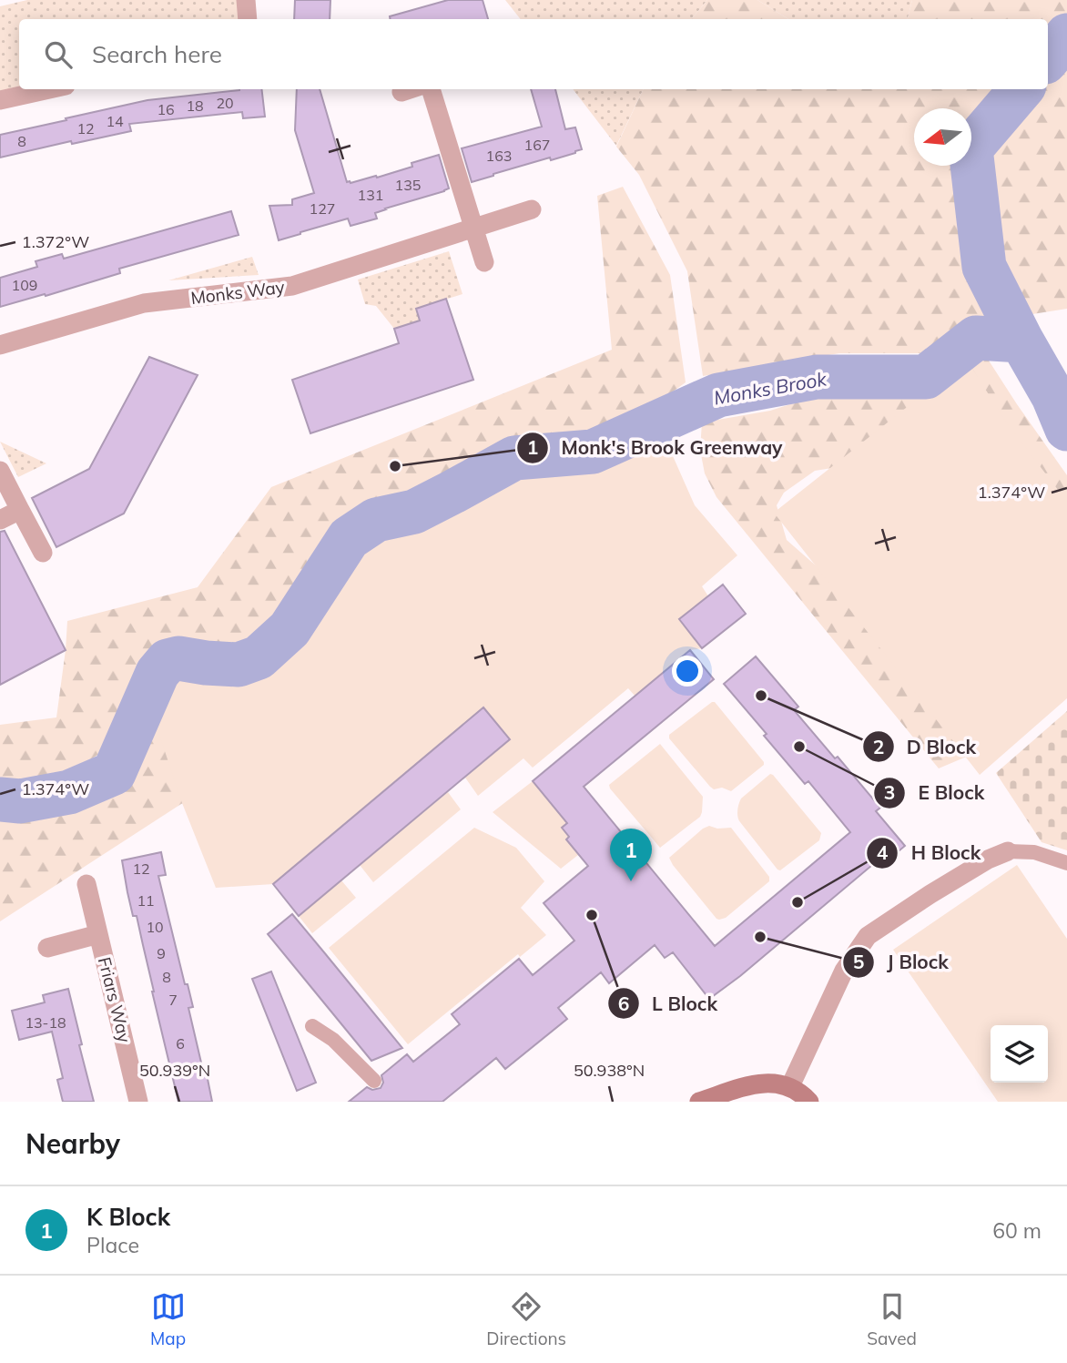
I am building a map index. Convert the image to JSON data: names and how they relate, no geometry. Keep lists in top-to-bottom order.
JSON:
{
  "streets": {
    "street": ["Monks Way", "Friars Way"]
  },
  "water": ["Monks Brook"],
  "places": [
    "Monk's Brook Greenway",
    "D Block",
    "E Block",
    "H Block",
    "L Block",
    "J Block"
  ],
  "house_numbers": [
    "20",
    "18",
    "16",
    "14",
    "12",
    "8",
    "167",
    "163",
    "135",
    "131",
    "127",
    "109",
    "12",
    "11",
    "10",
    "9",
    "8",
    "7",
    "13-18",
    "6"
  ],
  "north": "left",
  "page": {
    "search": "Search here",
    "pins": "1",
    "heading": "Nearby",
    "list": [
      {
        "mark": "1",
        "name": "K Block",
        "note": "Place",
        "value": "60 m"
      }
    ],
    "nav": ["Map", "Directions", "Saved"]
  },
  "coordinates": [
    "1.372°W",
    "1.374°W",
    "50.939°N",
    "50.938°N"
  ]
}
